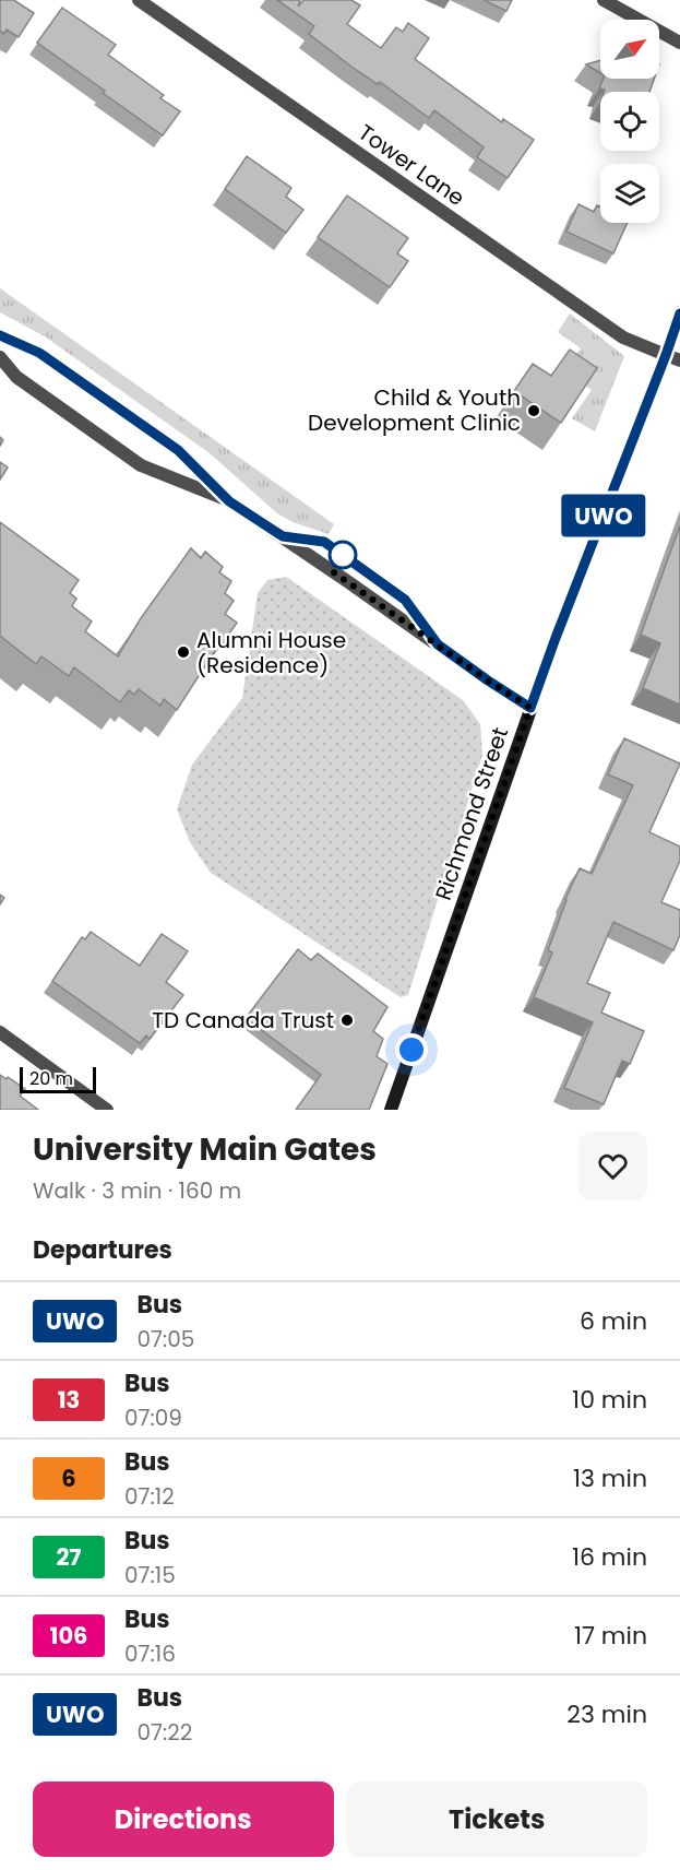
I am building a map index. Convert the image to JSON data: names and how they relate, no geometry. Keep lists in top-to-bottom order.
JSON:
{
  "streets": {
    "main road": ["Richmond Street"],
    "street": ["Tower Lane"]
  },
  "crossings": [
    ["Tower Lane", "Richmond Street"]
  ],
  "places": ["Child & Youth Development Clinic", "Alumni House (Residence)", "TD Canada Trust"],
  "lines": ["bus line UWO"],
  "scale_bar": "20 m",
  "north": "top right",
  "page": {
    "on_map": "UWO",
    "scale": "20 m",
    "heading": [
      ["University Main Gates", "Walk · 3 min · 160 m"],
      "Departures"
    ],
    "list": [
      {
        "mark": "UWO",
        "name": "Bus",
        "note": "07:05",
        "value": "6 min"
      },
      {
        "mark": "13",
        "name": "Bus",
        "note": "07:09",
        "value": "10 min"
      },
      {
        "mark": "6",
        "name": "Bus",
        "note": "07:12",
        "value": "13 min"
      },
      {
        "mark": "27",
        "name": "Bus",
        "note": "07:15",
        "value": "16 min"
      },
      {
        "mark": "106",
        "name": "Bus",
        "note": "07:16",
        "value": "17 min"
      },
      {
        "mark": "UWO",
        "name": "Bus",
        "note": "07:22",
        "value": "23 min"
      }
    ],
    "buttons": ["Directions", "Tickets"]
  }
}
